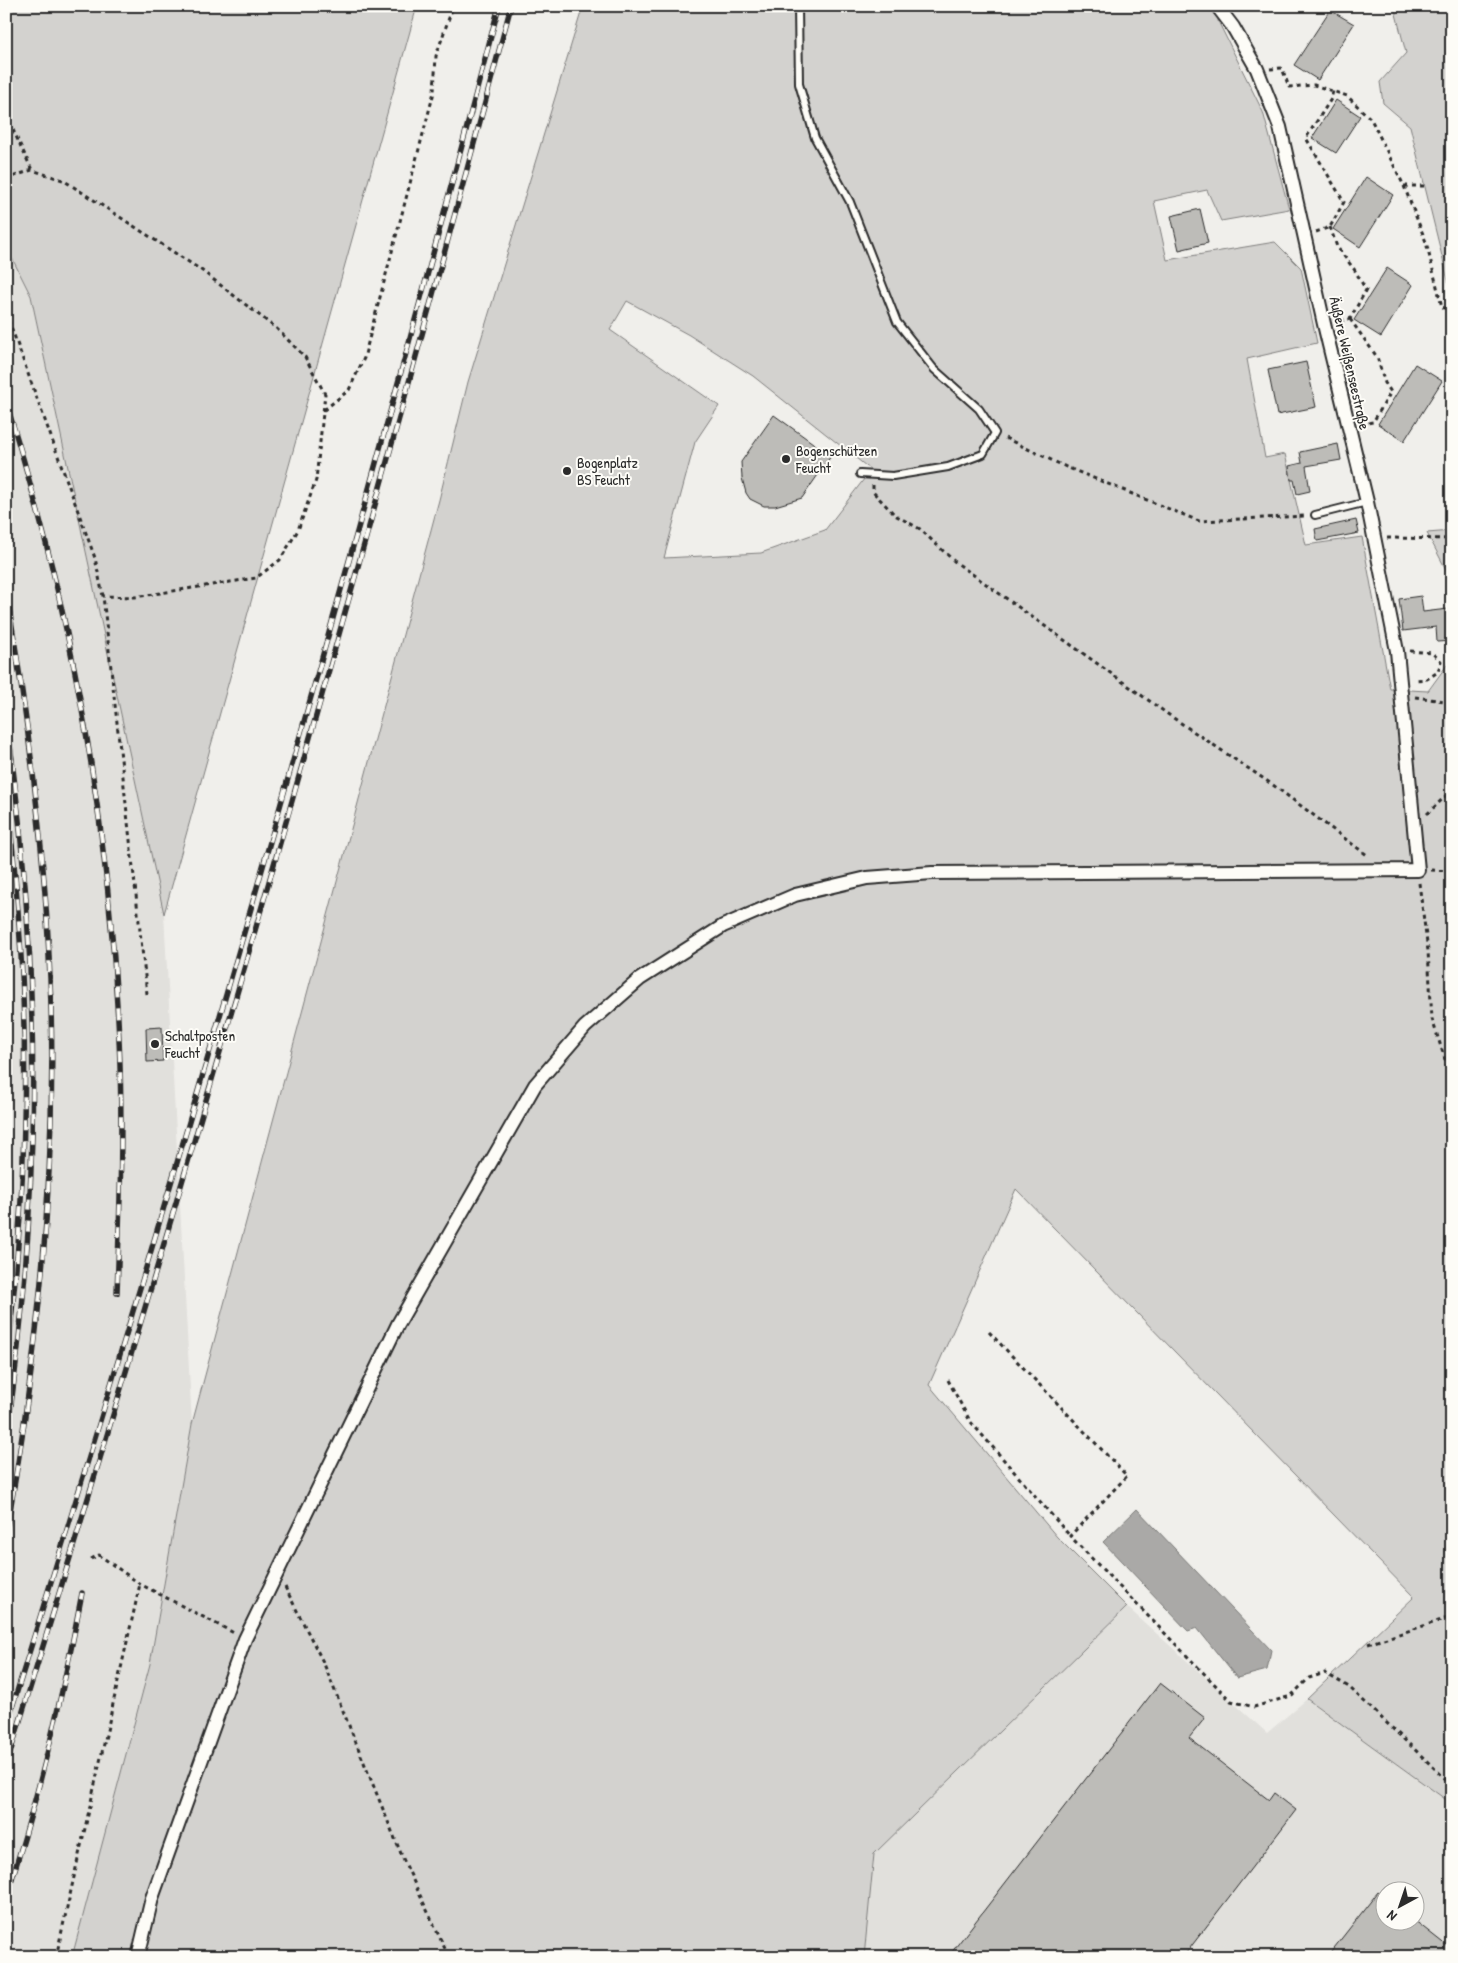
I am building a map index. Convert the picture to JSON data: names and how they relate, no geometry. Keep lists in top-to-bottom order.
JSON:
{
  "streets": {
    "street": ["Äußere Weißenseestraße"]
  },
  "places": ["Bogenschützen Feucht", "Bogenplatz BS Feucht", "Schaltposten Feucht"],
  "north": "bottom left"
}
